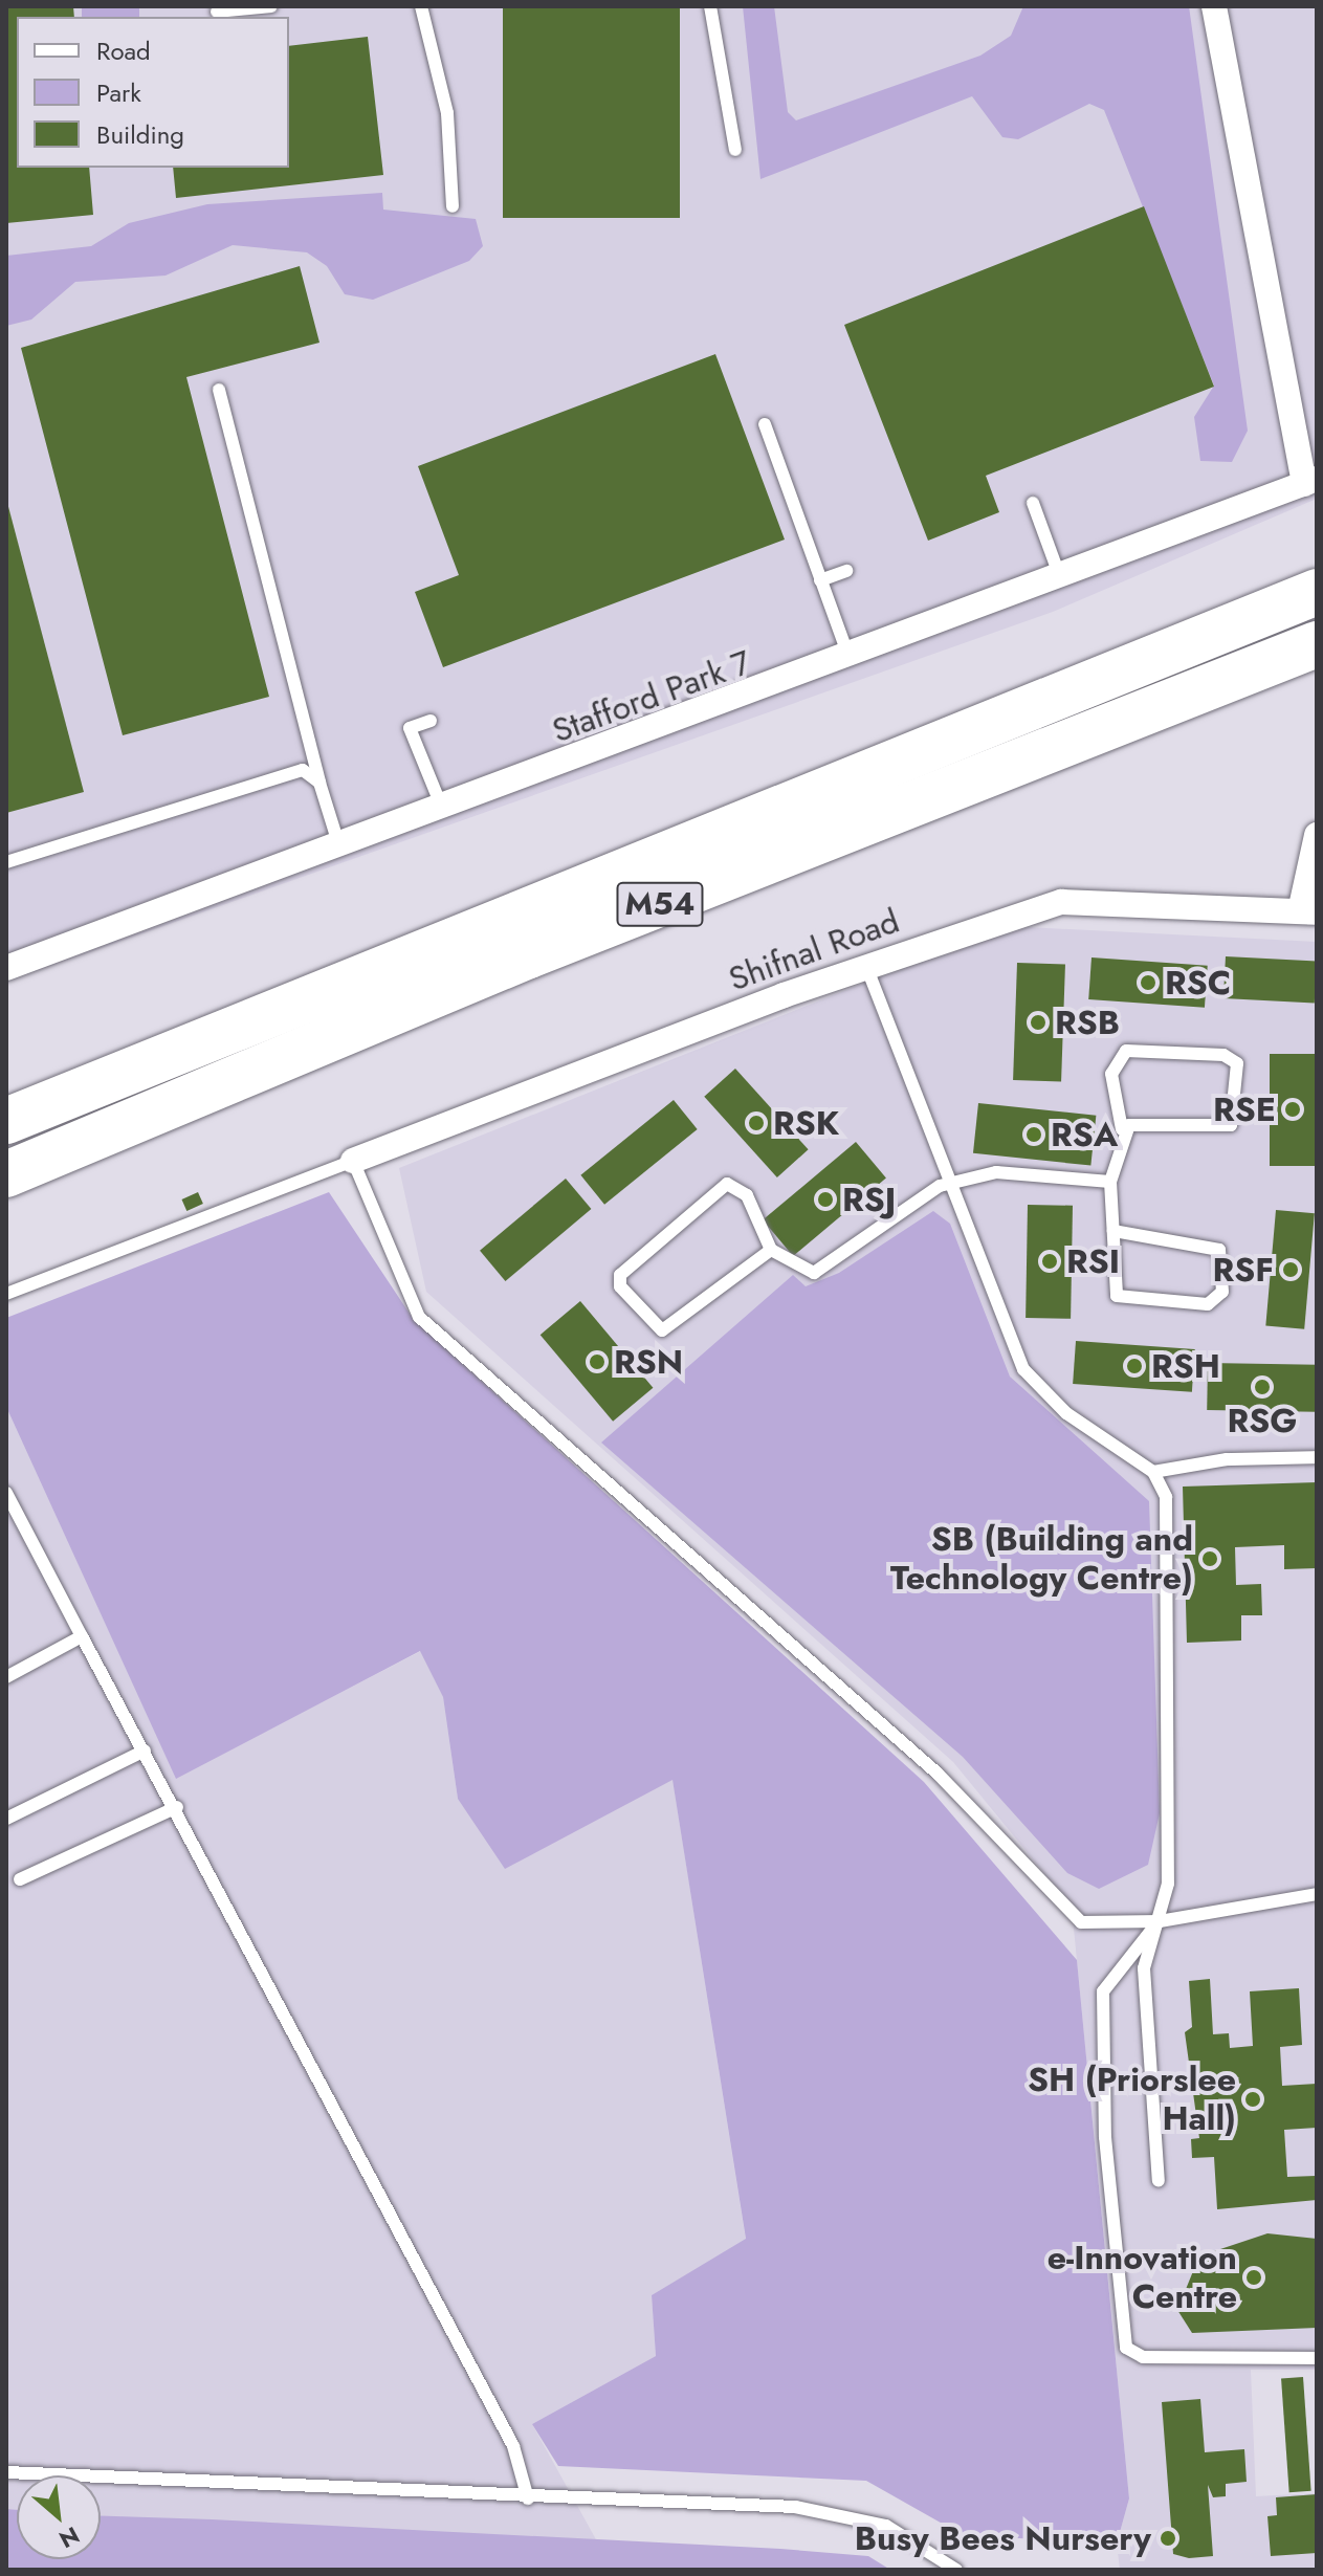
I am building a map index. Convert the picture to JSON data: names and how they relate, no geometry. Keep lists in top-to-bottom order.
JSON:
{
  "streets": {
    "highway": ["M54"],
    "street": ["Stafford Park 7", "Shifnal Road"]
  },
  "places": [
    "RSC",
    "RSB",
    "RSE",
    "RSK",
    "RSA",
    "RSJ",
    "RSI",
    "RSF",
    "RSN",
    "RSH",
    "RSG",
    "SB (Building and Technology Centre)",
    "SH (Priorslee Hall)",
    "e-Innovation Centre",
    "Busy Bees Nursery"
  ],
  "legend": ["Road", "Park", "Building"],
  "north": "bottom right"
}
